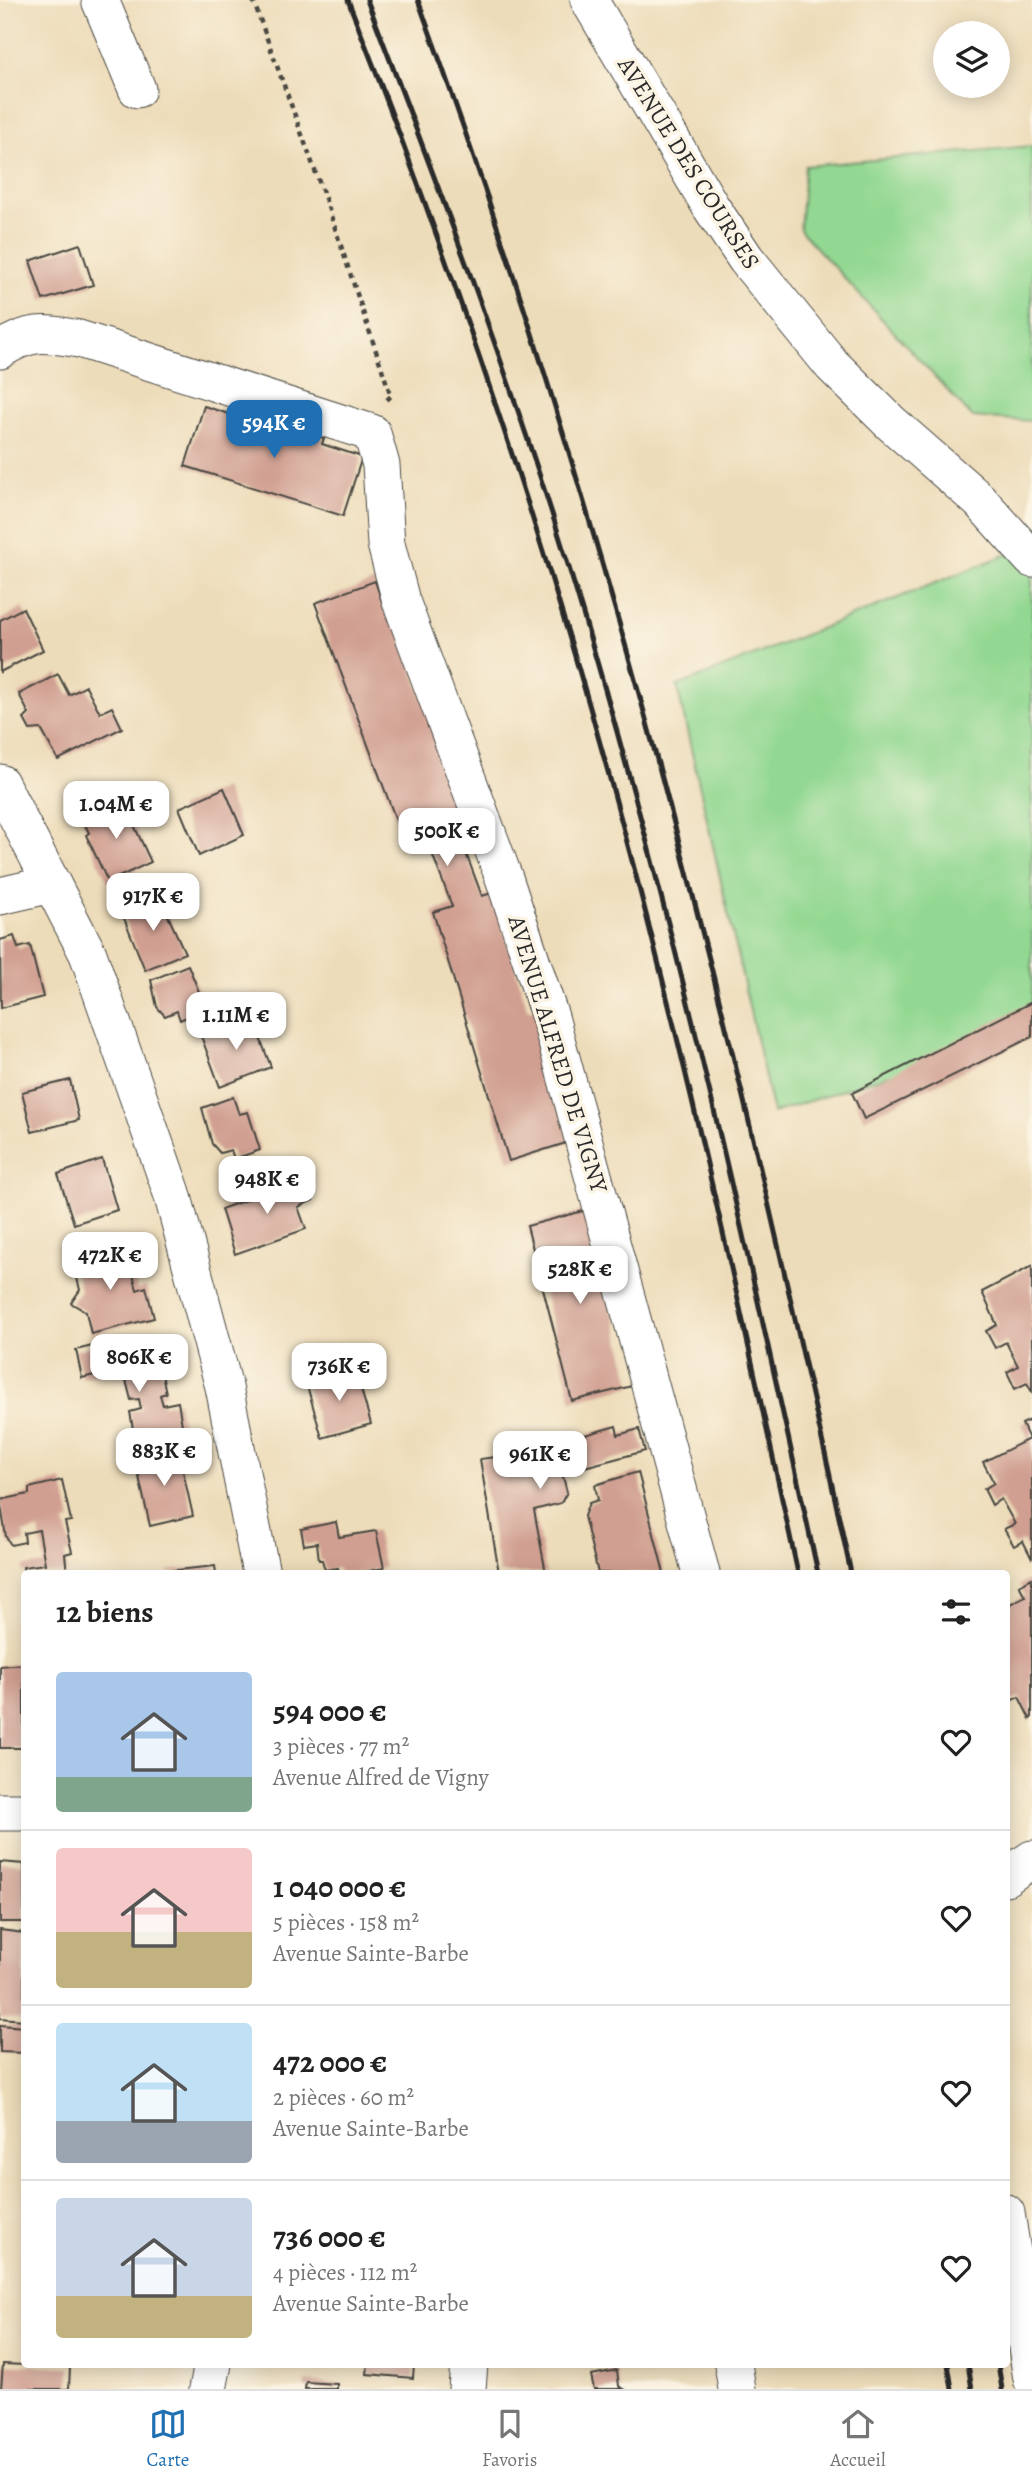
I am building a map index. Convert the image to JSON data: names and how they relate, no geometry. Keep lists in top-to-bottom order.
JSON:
{
  "streets": {
    "street": ["AVENUE DES COURSES", "AVENUE ALFRED DE VIGNY"]
  },
  "page": {
    "price": [
      "594K €",
      "1.04M €",
      "500K €",
      "917K €",
      "1.11M €",
      "948K €",
      "472K €",
      "528K €",
      "806K €",
      "736K €",
      "883K €",
      "961K €"
    ],
    "heading": "12 biens",
    "list": [
      {
        "name": "594 000 €",
        "note": "3 pièces · 77 m² · Avenue Alfred de Vigny"
      },
      {
        "name": "1 040 000 €",
        "note": "5 pièces · 158 m² · Avenue Sainte-Barbe"
      },
      {
        "name": "472 000 €",
        "note": "2 pièces · 60 m² · Avenue Sainte-Barbe"
      },
      {
        "name": "736 000 €",
        "note": "4 pièces · 112 m² · Avenue Sainte-Barbe"
      }
    ],
    "tabs": ["Carte", "Favoris", "Accueil"]
  }
}
